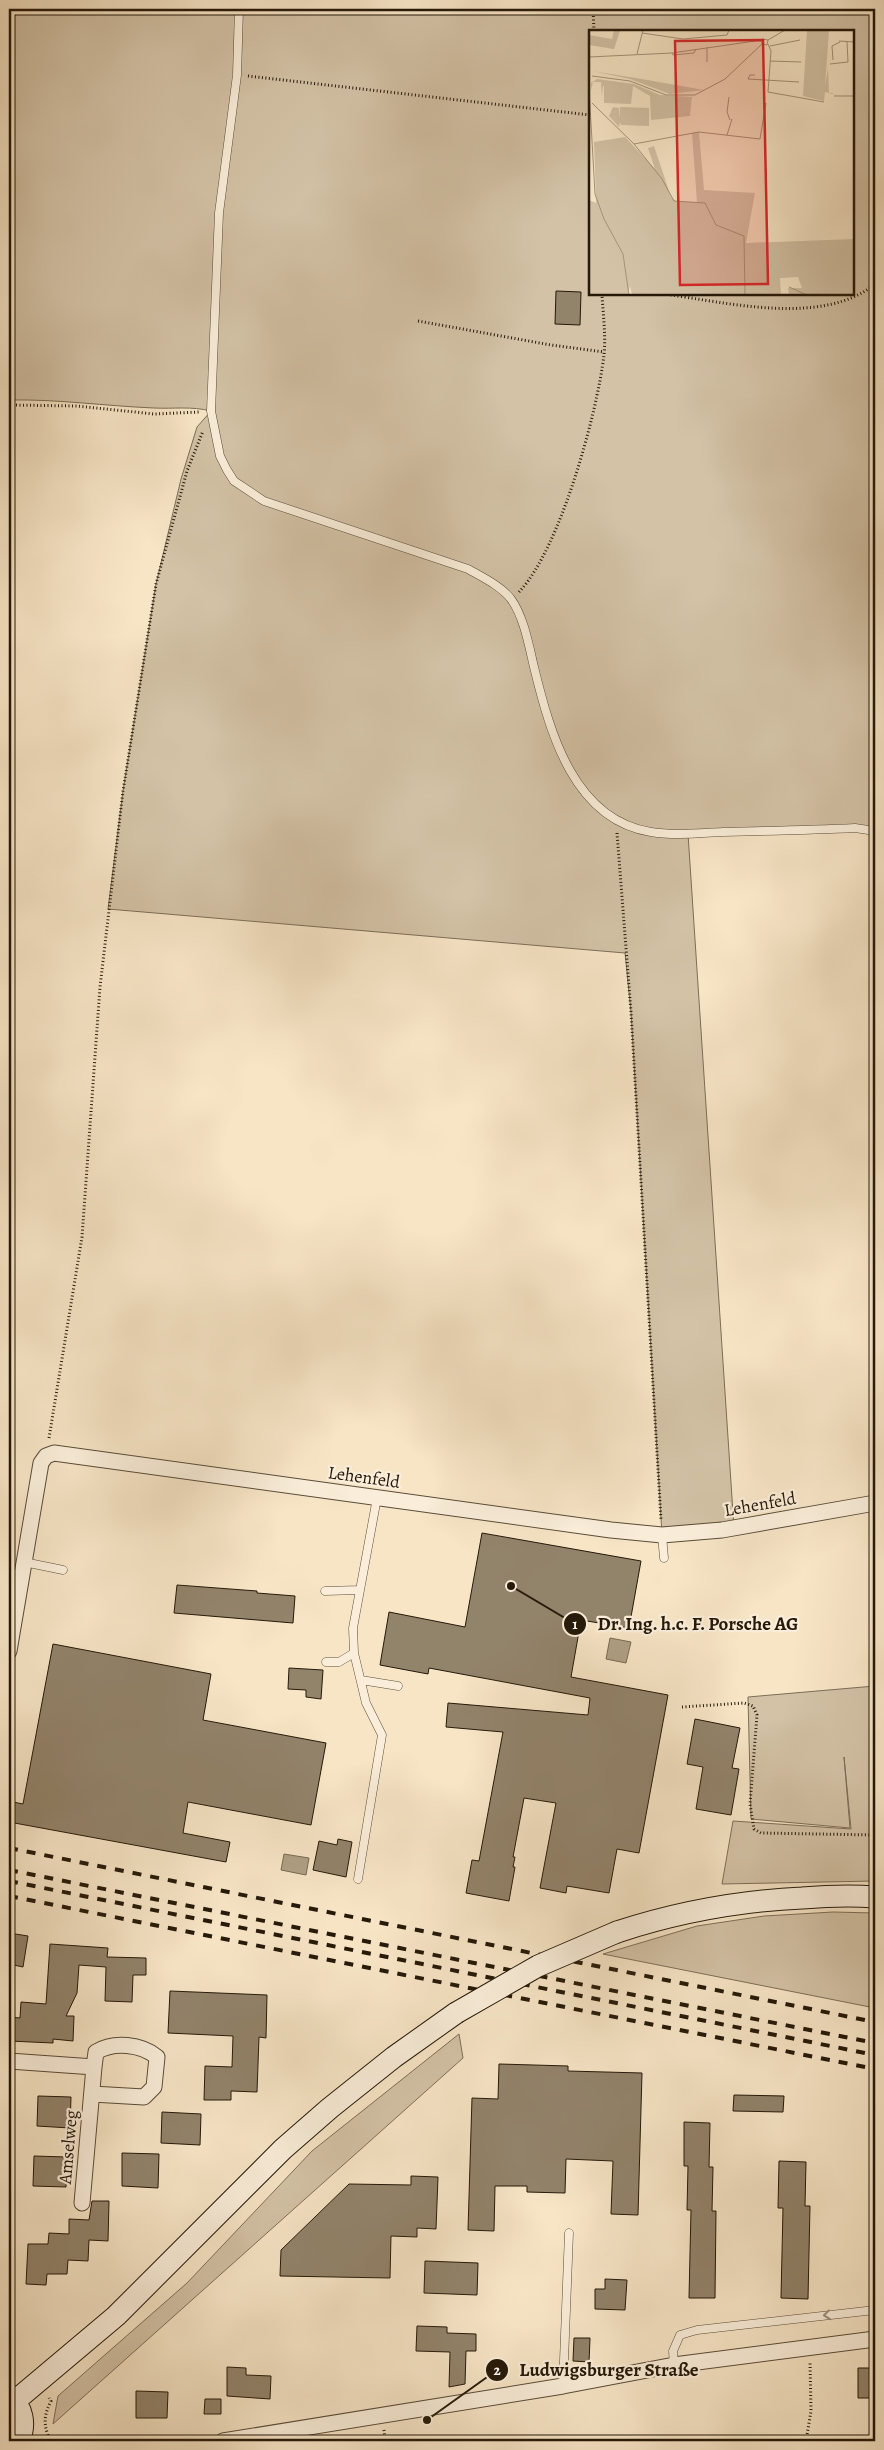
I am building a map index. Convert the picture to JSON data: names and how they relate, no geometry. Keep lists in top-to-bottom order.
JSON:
{
  "streets": {
    "street": ["Lehenfeld", "Amselweg"]
  },
  "places": ["Dr. Ing. h.c. F. Porsche AG", "Ludwigsburger Straße"]
}
